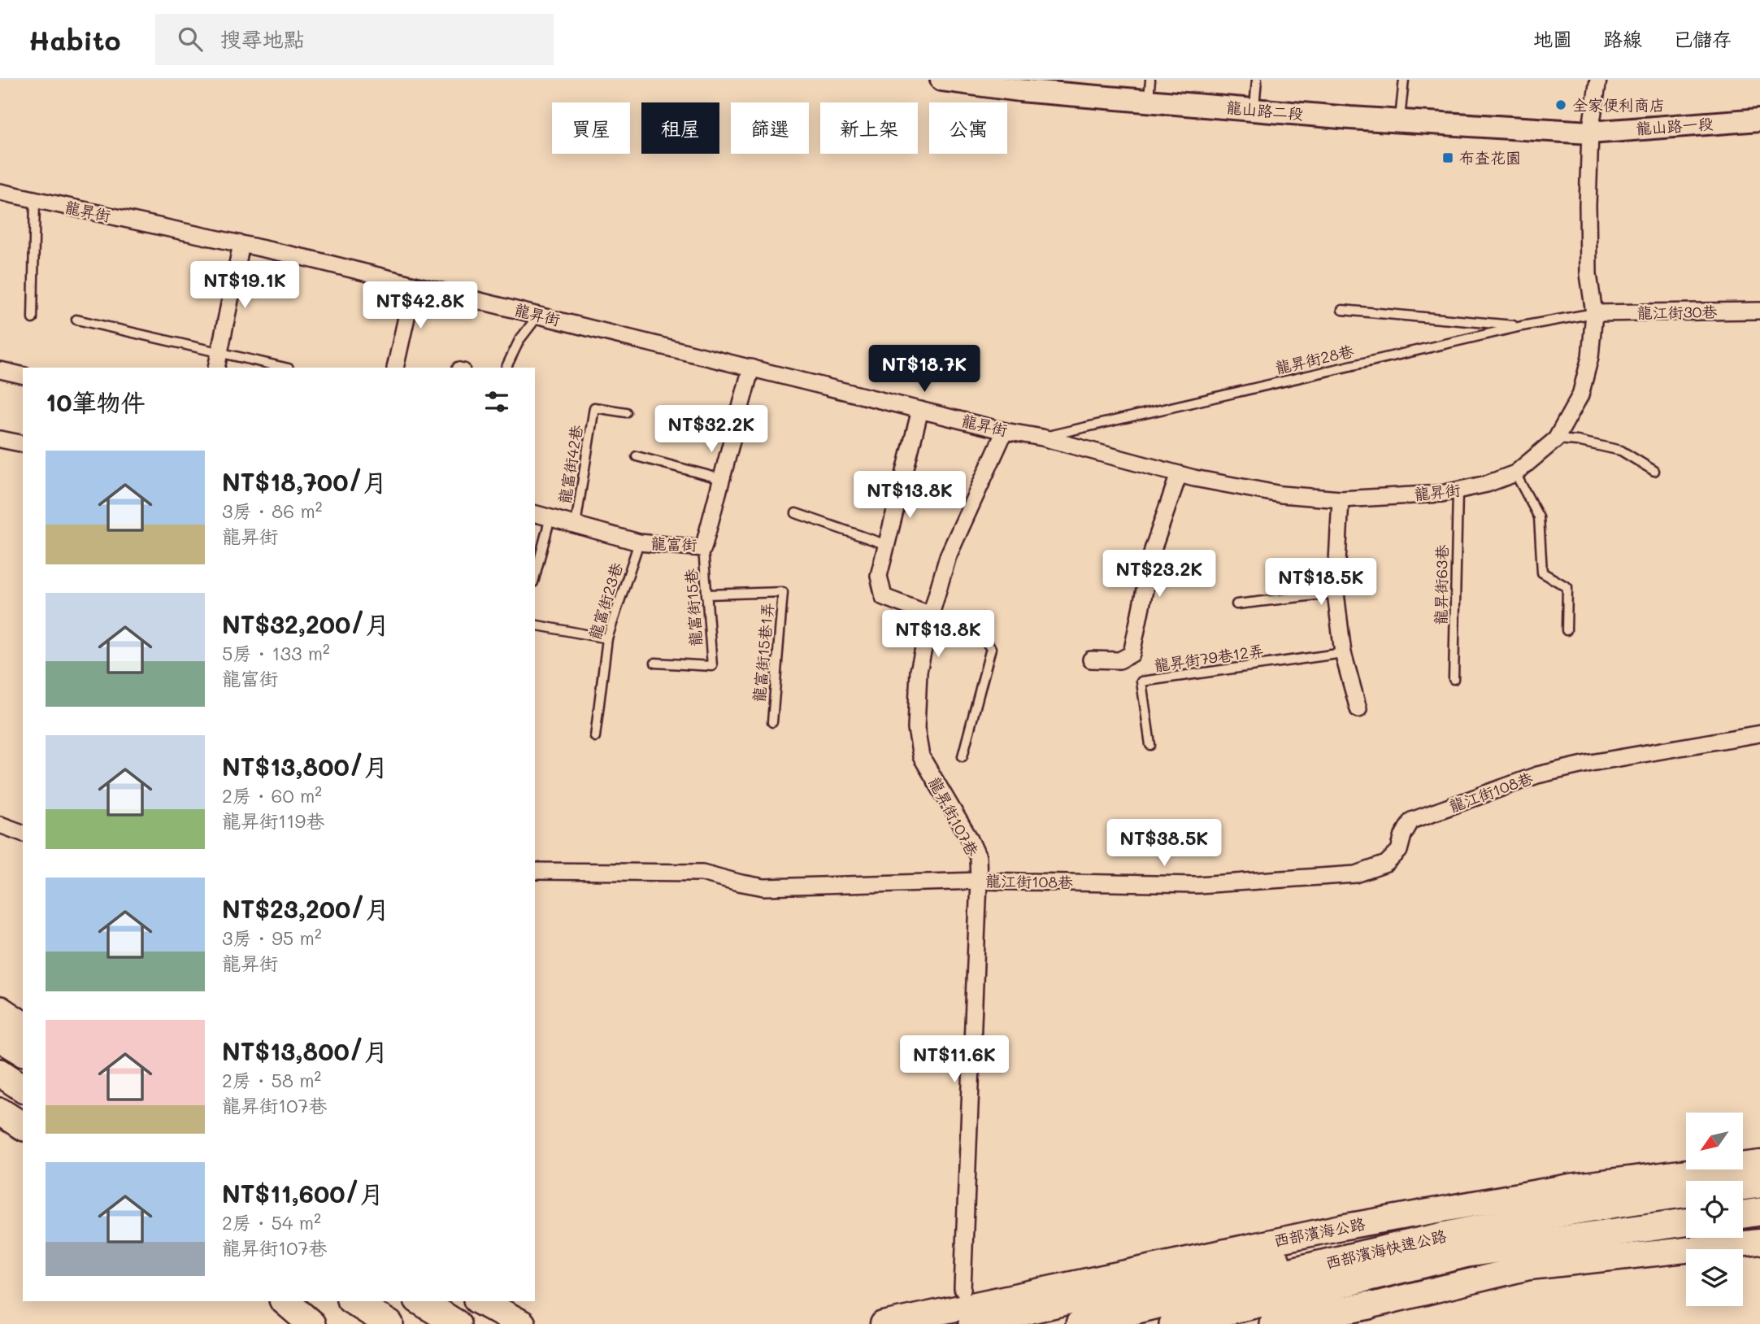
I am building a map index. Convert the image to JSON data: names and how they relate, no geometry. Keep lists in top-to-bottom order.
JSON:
{
  "streets": {
    "highway": ["西部濱海快速公路"],
    "main road": ["西部濱海公路"],
    "street": [
      "龍山路二段",
      "龍山路一段",
      "龍昇街",
      "龍江街30巷",
      "龍富街",
      "龍江街108巷",
      "龍昇街107巷"
    ],
    "lane": [
      "龍昇街28巷",
      "龍富街42巷",
      "龍昇街63巷",
      "龍富街23巷",
      "龍富街15巷",
      "龍富街15巷1弄",
      "龍昇街79巷12弄"
    ]
  },
  "crossings": [
    ["龍山路二段", "龍山路一段"],
    ["龍山路二段", "龍昇街"],
    ["龍山路一段", "龍昇街"],
    ["龍昇街", "龍江街30巷"],
    ["龍昇街", "龍昇街28巷"],
    ["龍昇街", "龍富街"],
    ["龍昇街", "龍昇街63巷"],
    ["龍昇街", "龍昇街107巷"],
    ["龍江街30巷", "龍昇街28巷"],
    ["龍富街42巷", "龍富街"],
    ["龍富街", "龍富街23巷"],
    ["龍富街", "龍富街15巷"],
    ["龍富街15巷", "龍富街15巷1弄"],
    ["龍江街108巷", "龍昇街107巷"]
  ],
  "places": {
    "other": ["全家便利商店"],
    "transit": ["布查花園"]
  },
  "north": "bottom left",
  "page": {
    "header": "Habito",
    "search": "搜尋地點",
    "nav": ["地圖", "路線", "已儲存"],
    "chip": [
      "買屋",
      "租屋",
      "篩選",
      "新上架",
      "公寓"
    ],
    "price": [
      "NT$19.1K",
      "NT$42.8K",
      "NT$18.7K",
      "NT$32.2K",
      "NT$13.8K",
      "NT$23.2K",
      "NT$18.5K",
      "NT$13.8K",
      "NT$38.5K",
      "NT$11.6K"
    ],
    "heading": "10筆物件",
    "list": [
      {
        "name": "NT$18,700/月",
        "note": "3房 · 86 m² · 龍昇街"
      },
      {
        "name": "NT$32,200/月",
        "note": "5房 · 133 m² · 龍富街"
      },
      {
        "name": "NT$13,800/月",
        "note": "2房 · 60 m² · 龍昇街119巷"
      },
      {
        "name": "NT$23,200/月",
        "note": "3房 · 95 m² · 龍昇街"
      },
      {
        "name": "NT$13,800/月",
        "note": "2房 · 58 m² · 龍昇街107巷"
      },
      {
        "name": "NT$11,600/月",
        "note": "2房 · 54 m² · 龍昇街107巷"
      }
    ]
  }
}
